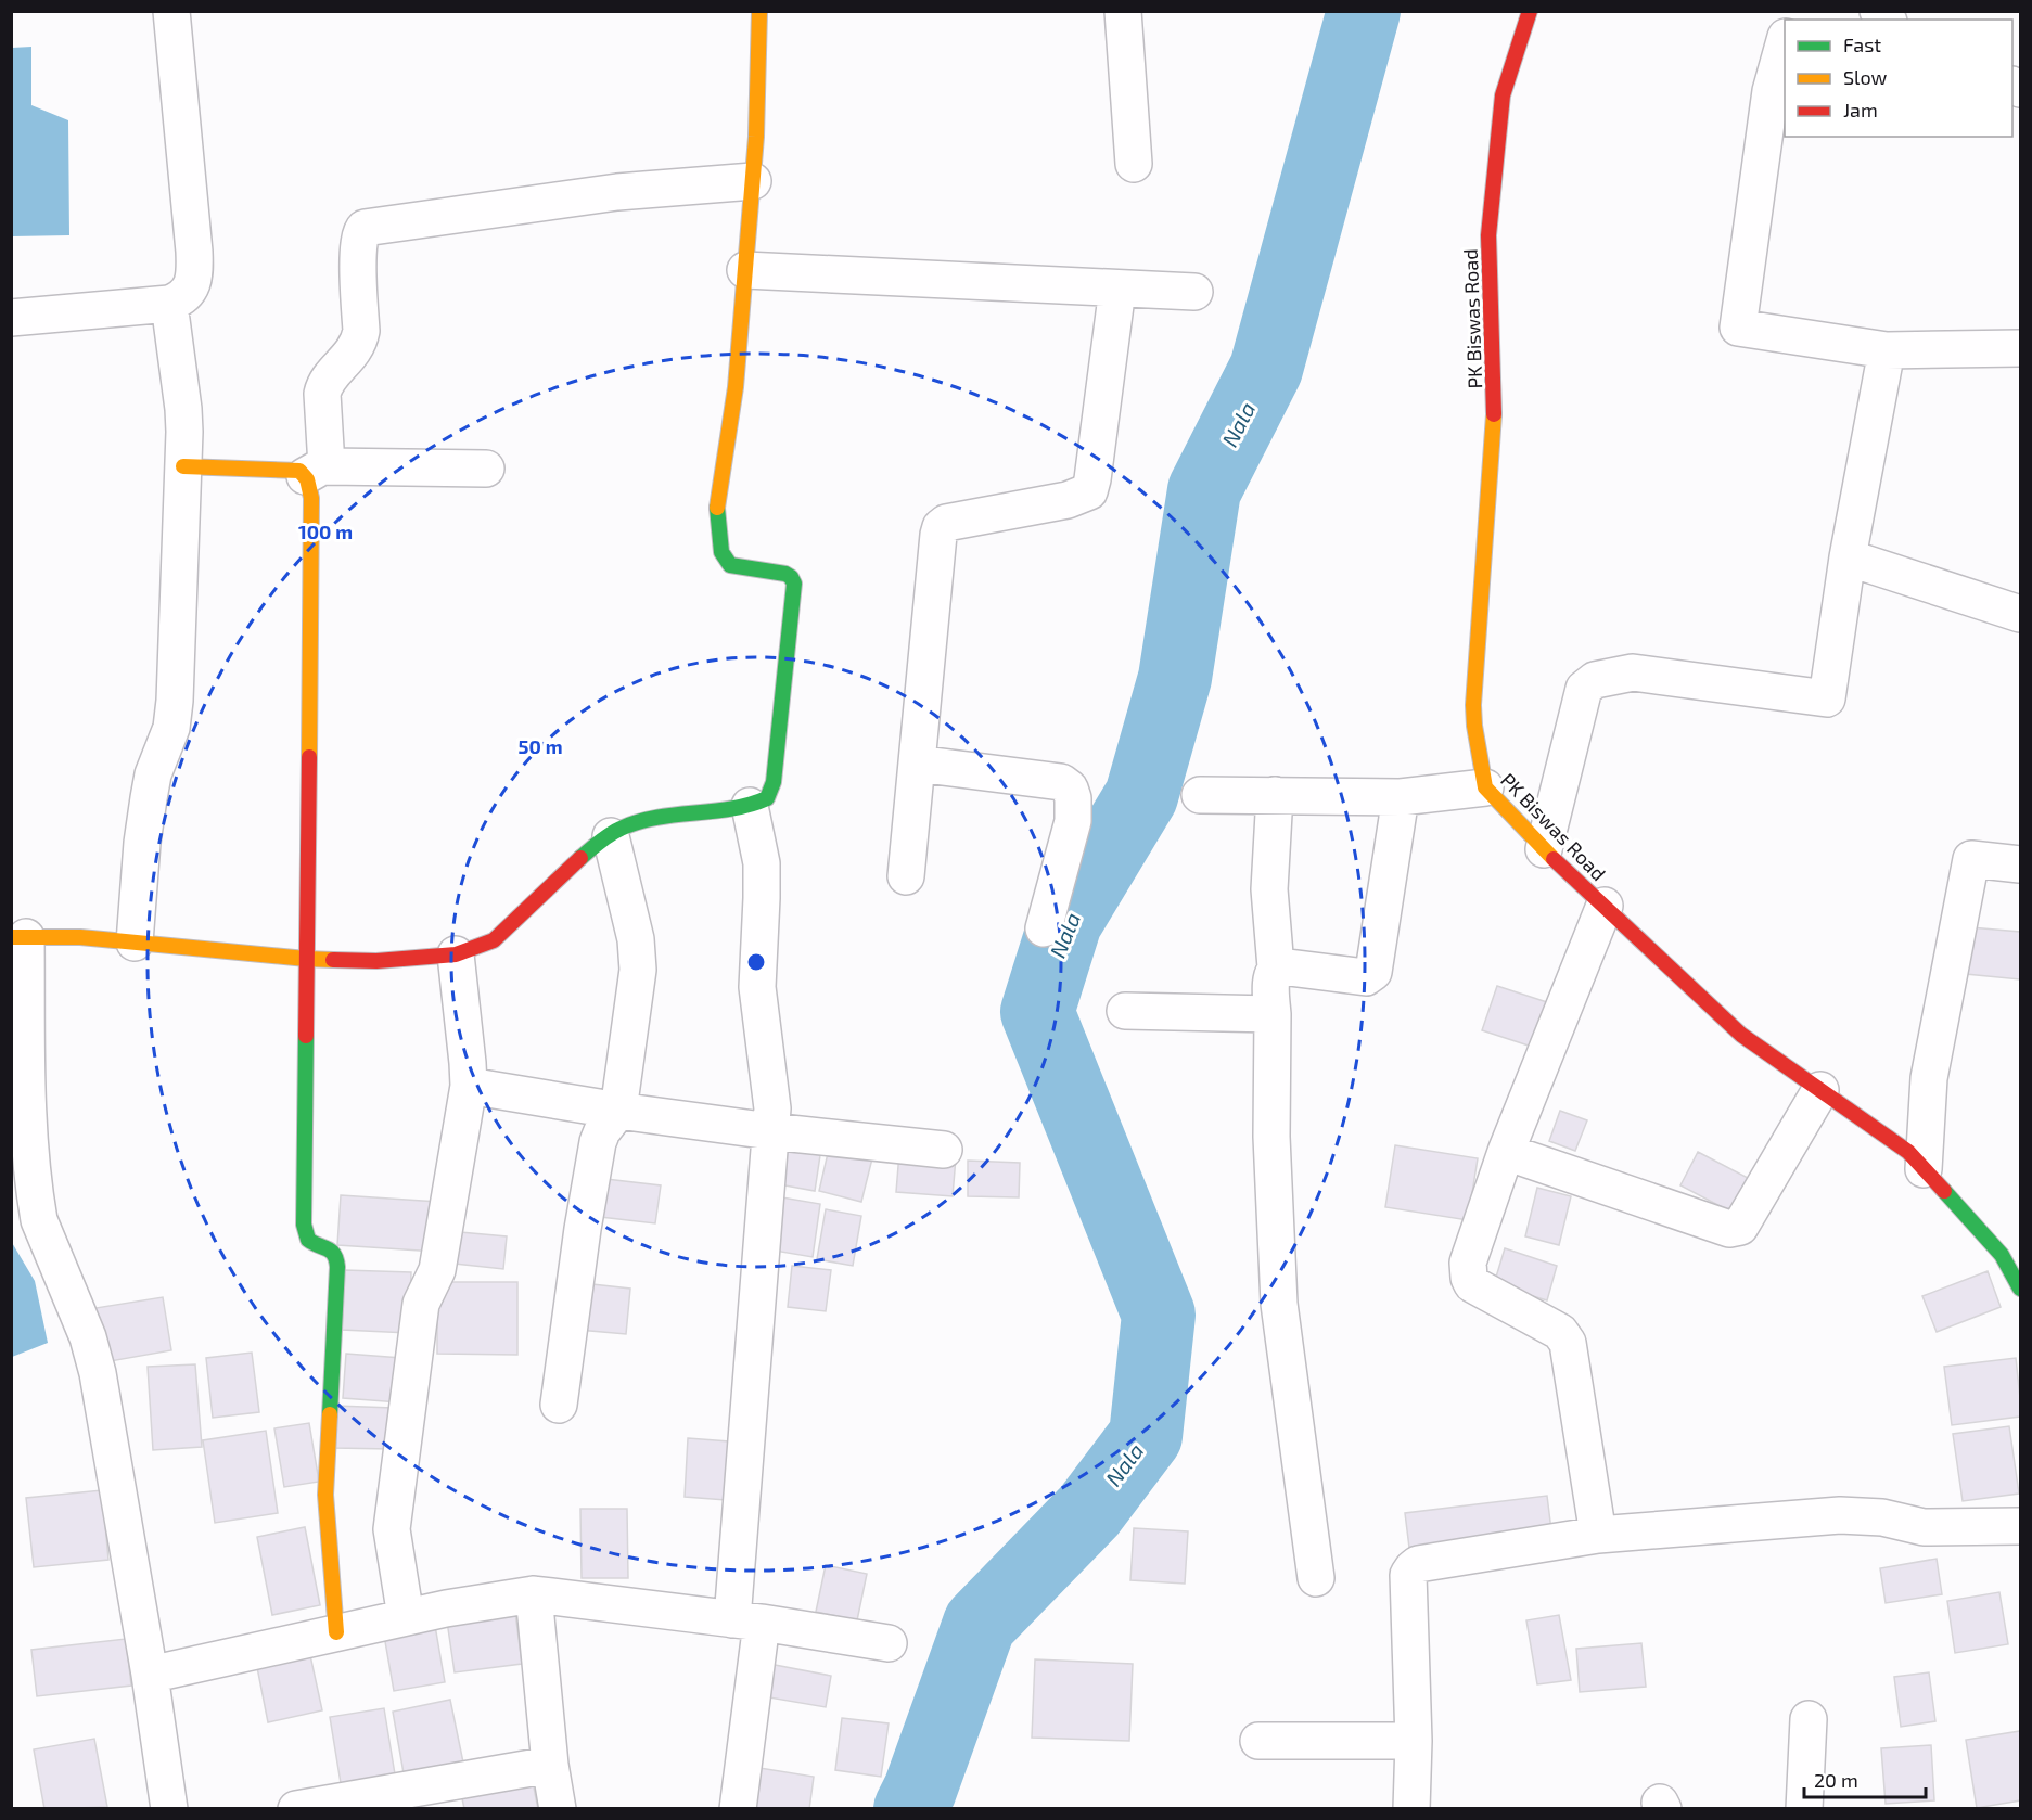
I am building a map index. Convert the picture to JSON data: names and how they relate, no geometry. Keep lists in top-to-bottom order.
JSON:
{
  "streets": {
    "street": ["PK Biswas Road"]
  },
  "water": ["Nala"],
  "legend": ["Fast", "Slow", "Jam"],
  "scale_bar": "20 m",
  "rings": ["100 m", "50 m"]
}
